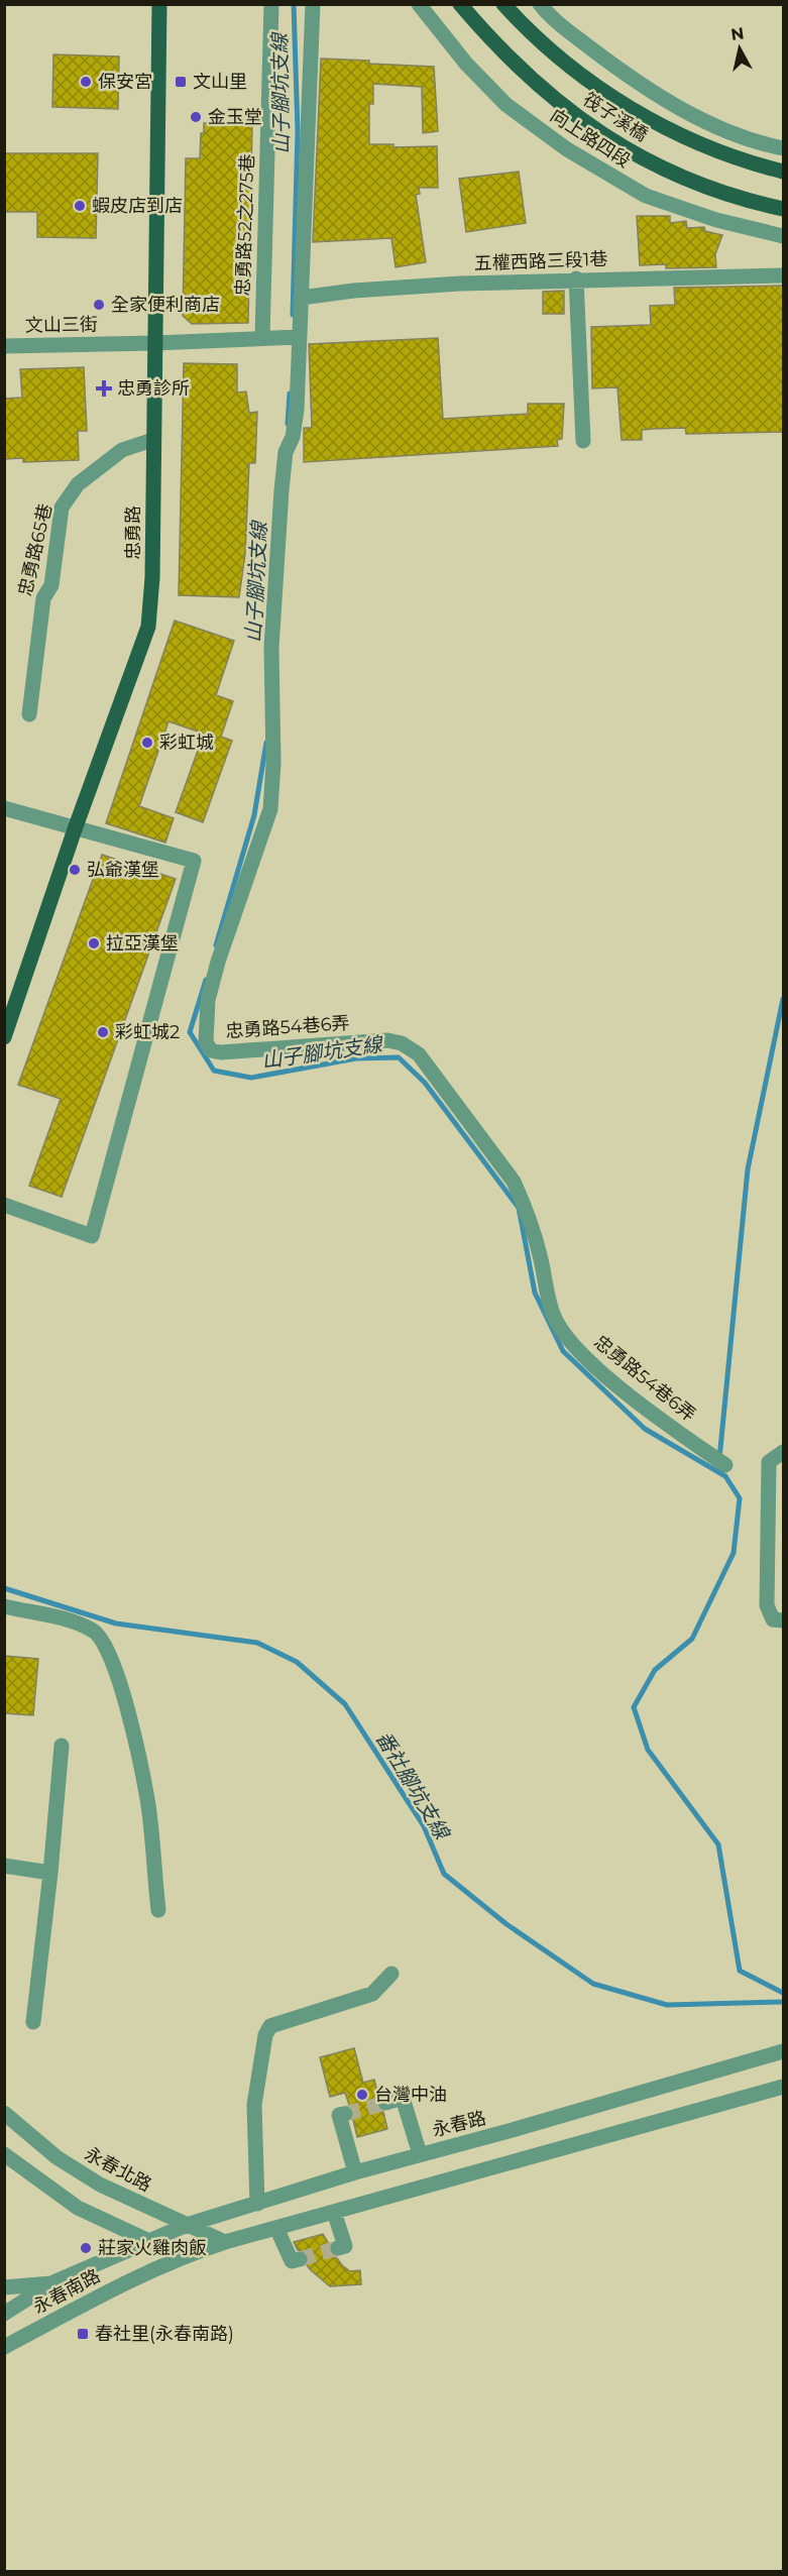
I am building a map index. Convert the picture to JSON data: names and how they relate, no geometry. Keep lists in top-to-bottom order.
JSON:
{
  "streets": {
    "main road": ["筏子溪橋", "忠勇路"],
    "street": [
      "向上路四段",
      "忠勇路52之275巷",
      "五權西路三段1巷",
      "文山三街",
      "忠勇路65巷",
      "忠勇路54巷6弄",
      "永春路",
      "永春北路",
      "永春南路"
    ]
  },
  "crossings": [
    ["文山三街", "忠勇路"],
    ["忠勇路", "忠勇路65巷"],
    ["永春路", "永春北路"],
    ["永春路", "永春南路"]
  ],
  "water": ["山子腳坑支線", "番社腳坑支線"],
  "places": {
    "other": [
      "保安宮",
      "金玉堂",
      "蝦皮店到店",
      "全家便利商店",
      "彩虹城",
      "弘爺漢堡",
      "拉亞漢堡",
      "彩虹城2",
      "台灣中油",
      "莊家火雞肉飯"
    ],
    "transit": ["文山里", "春社里(永春南路)"],
    "health": ["忠勇診所"]
  },
  "north": "top"
}
